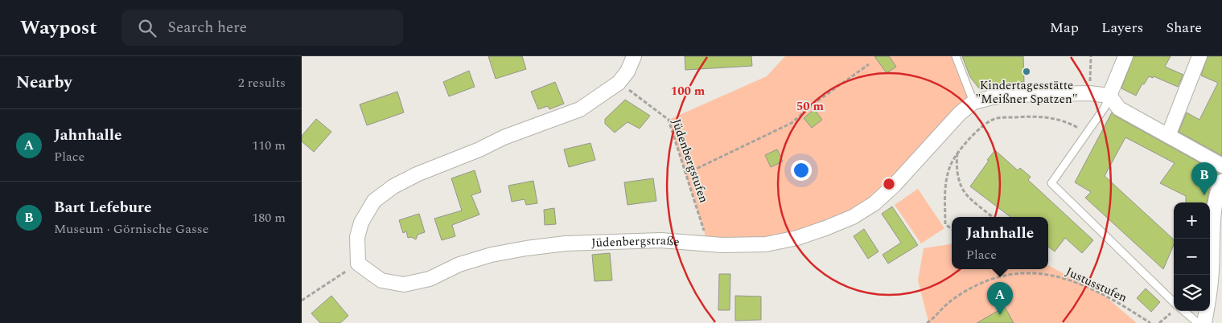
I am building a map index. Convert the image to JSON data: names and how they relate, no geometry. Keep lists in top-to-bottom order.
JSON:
{
  "streets": {
    "street": ["Jüdenbergstraße"],
    "path": ["Jüdenbergstufen", "Justusstufen"]
  },
  "crossings": [
    ["Jüdenbergstufen", "Jüdenbergstraße"]
  ],
  "places": ["Kindertagesstätte \"Meißner Spatzen\""],
  "page": {
    "header": "Waypost",
    "search": "Search here",
    "nav": ["Map", "Layers", "Share"],
    "heading": ["Nearby", "2 results"],
    "list": [
      {
        "mark": "A",
        "name": "Jahnhalle",
        "note": "Place",
        "value": "110 m"
      },
      {
        "mark": "B",
        "name": "Bart Lefebure",
        "note": "Museum · Görnische Gasse",
        "value": "180 m"
      }
    ],
    "pins": ["B", "A"],
    "map_buttons": ["+", "−"],
    "popup": ["Jahnhalle", "Place"]
  },
  "rings": ["100 m", "50 m"]
}
